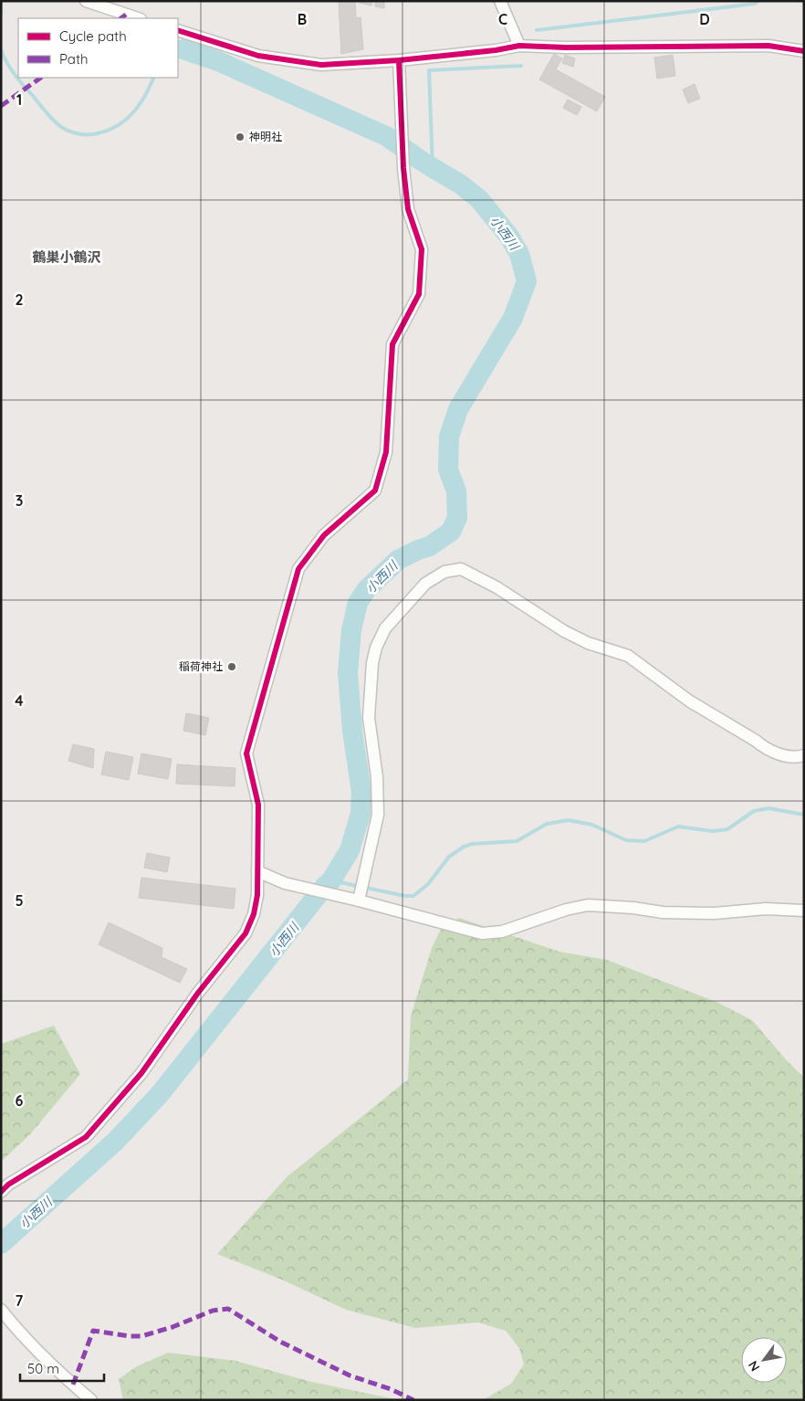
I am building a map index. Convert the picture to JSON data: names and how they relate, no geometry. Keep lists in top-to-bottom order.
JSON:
{
  "districts": ["鶴巣小鶴沢"],
  "water": ["小西川"],
  "places": ["神明社", "稲荷神社"],
  "legend": ["Cycle path", "Path"],
  "scale_bar": "50 m",
  "north": "bottom left",
  "grid": {
    "columns": ["B", "C", "D"],
    "rows": [
      "1",
      "2",
      "3",
      "4",
      "5",
      "6",
      "7"
    ]
  }
}
